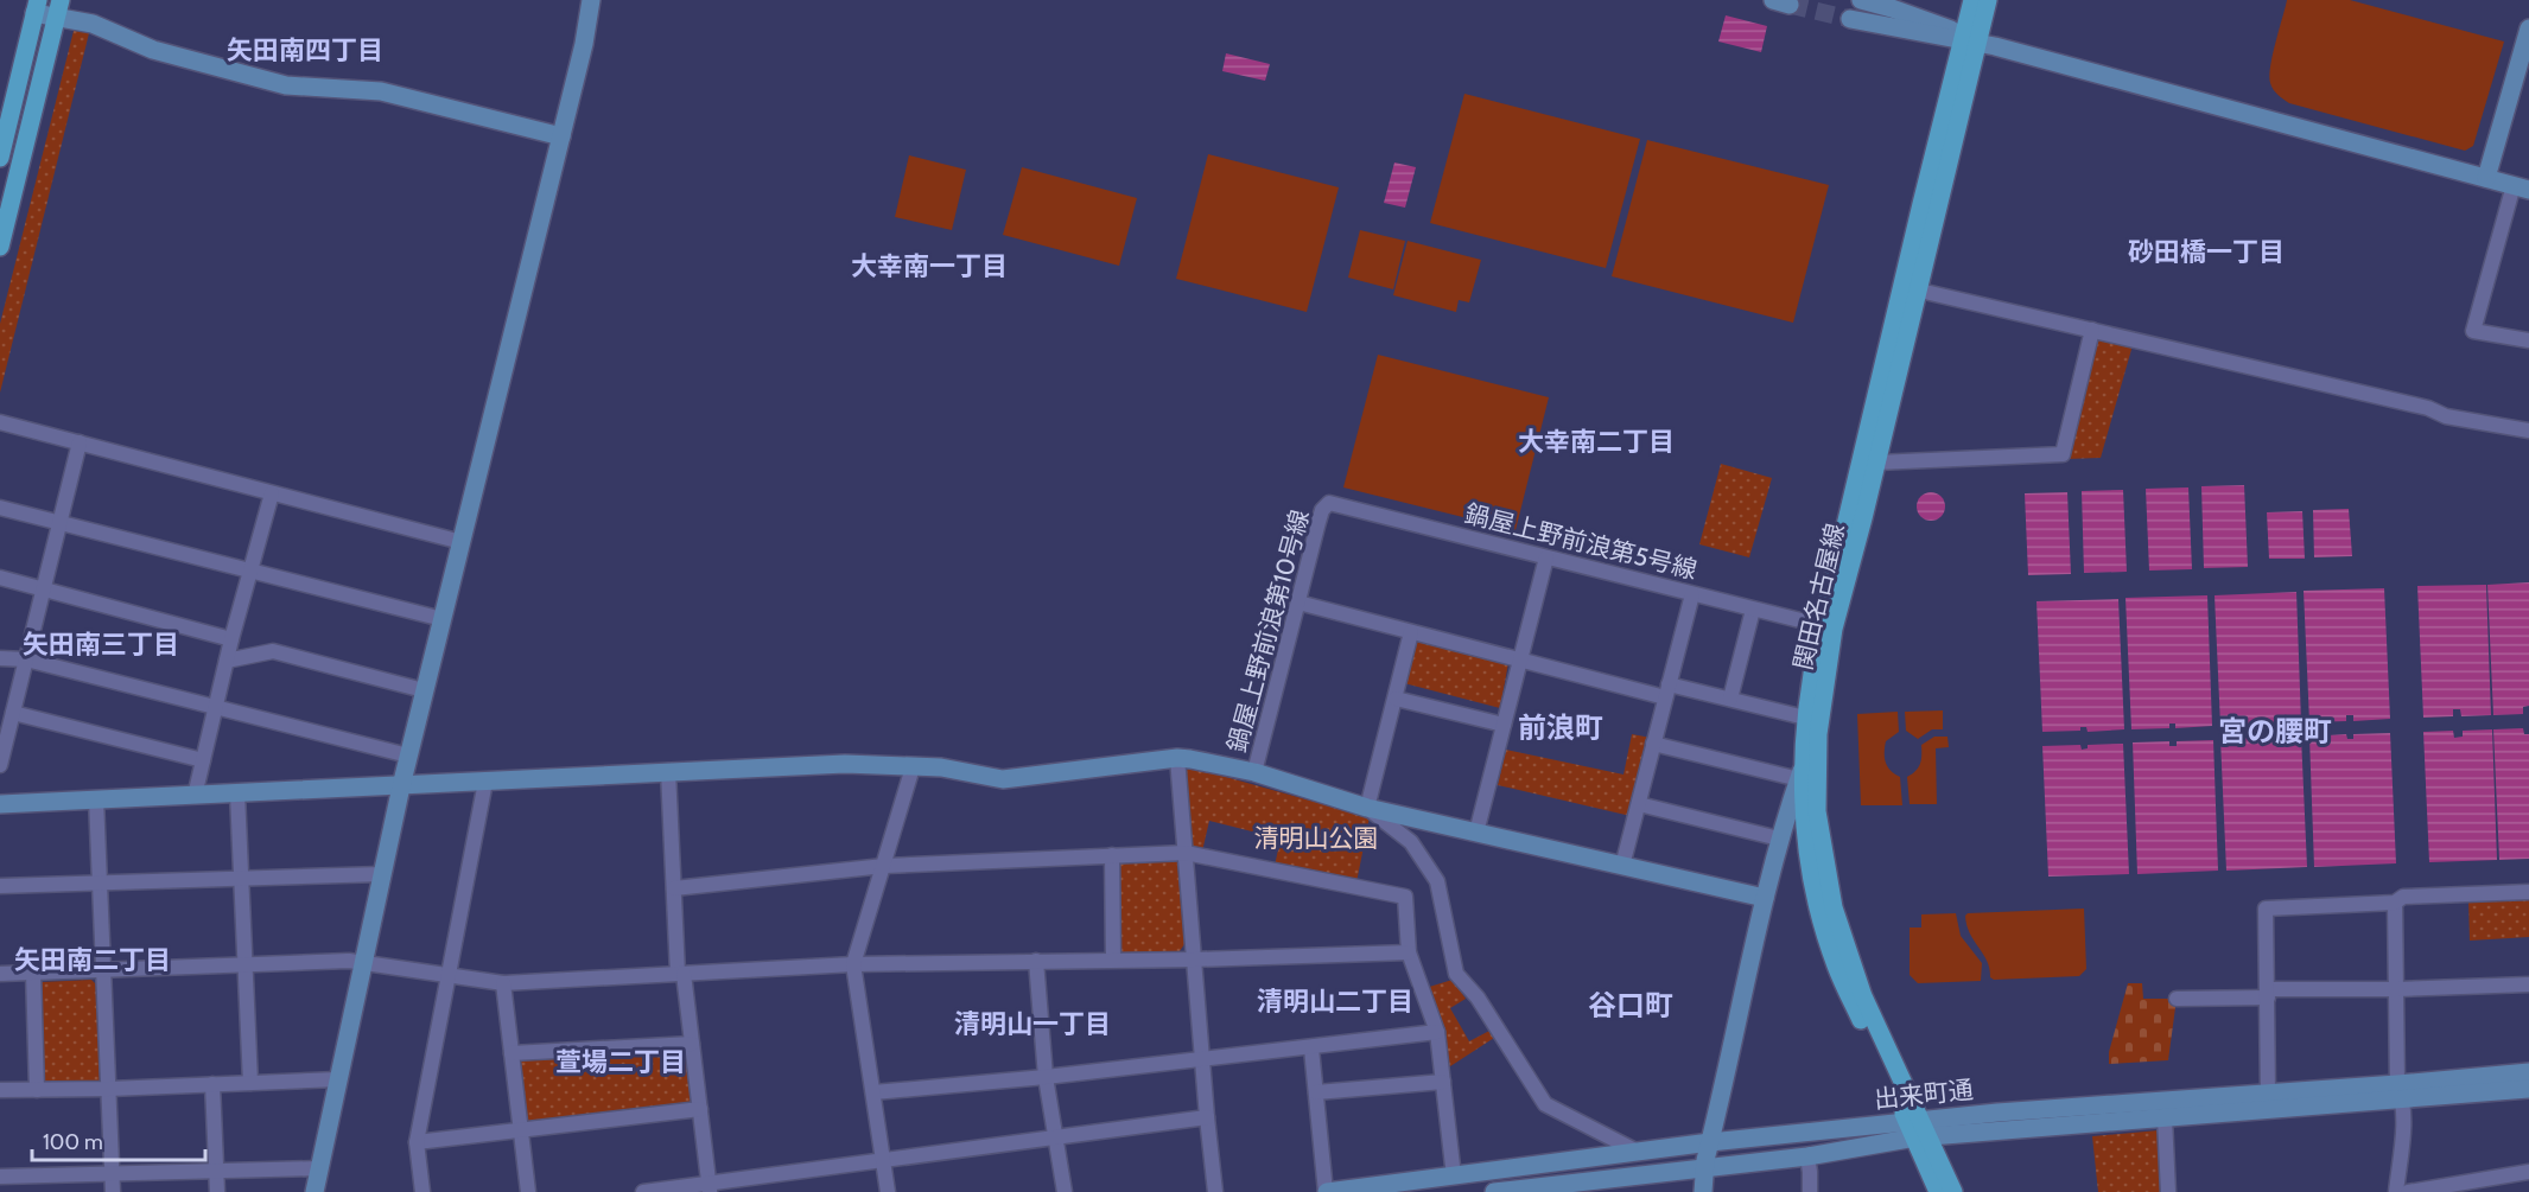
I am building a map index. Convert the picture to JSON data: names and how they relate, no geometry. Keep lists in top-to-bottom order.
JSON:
{
  "streets": {
    "main road": ["関田名古屋線"],
    "street": ["鍋屋上野前浪第5号線", "鍋屋上野前浪第10号線", "出来町通"]
  },
  "crossings": [
    ["鍋屋上野前浪第5号線", "関田名古屋線"],
    ["鍋屋上野前浪第5号線", "鍋屋上野前浪第10号線"],
    ["関田名古屋線", "出来町通"]
  ],
  "districts": [
    "矢田南四丁目",
    "砂田橋一丁目",
    "大幸南一丁目",
    "大幸南二丁目",
    "矢田南三丁目",
    "前浪町",
    "宮の腰町",
    "矢田南二丁目",
    "清明山二丁目",
    "谷口町",
    "清明山一丁目",
    "萱場二丁目"
  ],
  "parks": ["清明山公園"],
  "scale_bar": "100 m"
}
